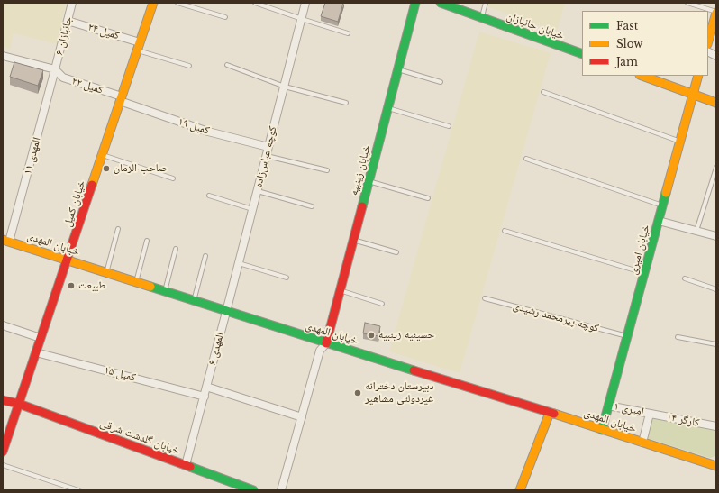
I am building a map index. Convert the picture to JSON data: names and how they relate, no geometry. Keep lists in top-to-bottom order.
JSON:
{
  "streets": {
    "street": [
      "خیابان جانبازان",
      "کمیل ۲۴",
      "جانبازان ۶",
      "کمیل ۲۲",
      "کمیل ۱۹",
      "المهدی ۱۱",
      "کوچه عباس‌زاده",
      "خیابان زینبیه",
      "خیابان کمیل",
      "خیابان المهدی",
      "خیابان امیری",
      "المهدی ۶",
      "کمیل ۱۵",
      "امیری ۱",
      "کارگر ۱۴",
      "خیابان گلدشت شرقی"
    ],
    "lane": ["کوچه پیرمحمد رشیدی"]
  },
  "crossings": [
    ["کمیل ۲۴", "جانبازان ۶"],
    ["کمیل ۲۴", "خیابان کمیل"],
    ["جانبازان ۶", "کمیل ۲۲"],
    ["جانبازان ۶", "المهدی ۱۱"],
    ["کمیل ۲۲", "کمیل ۱۹"],
    ["کمیل ۲۲", "المهدی ۱۱"],
    ["کمیل ۲۲", "خیابان کمیل"],
    ["کمیل ۱۹", "کوچه عباس‌زاده"],
    ["کمیل ۱۹", "خیابان کمیل"],
    ["المهدی ۱۱", "خیابان المهدی"],
    ["کوچه عباس‌زاده", "خیابان المهدی"],
    ["کوچه عباس‌زاده", "المهدی ۶"],
    ["خیابان زینبیه", "خیابان المهدی"],
    ["خیابان کمیل", "خیابان المهدی"],
    ["خیابان کمیل", "کمیل ۱۵"],
    ["خیابان کمیل", "خیابان گلدشت شرقی"],
    ["خیابان المهدی", "خیابان امیری"],
    ["خیابان المهدی", "المهدی ۶"],
    ["خیابان امیری", "کوچه پیرمحمد رشیدی"],
    ["خیابان امیری", "امیری ۱"],
    ["المهدی ۶", "کمیل ۱۵"],
    ["المهدی ۶", "خیابان گلدشت شرقی"],
    ["امیری ۱", "کارگر ۱۴"]
  ],
  "places": [
    "صاحب الزمان",
    "طبیعت",
    "حسینیه زینبیه",
    "دبیرستان دخترانه غیردولتی مشاهیر"
  ],
  "legend": ["Fast", "Slow", "Jam"]
}
